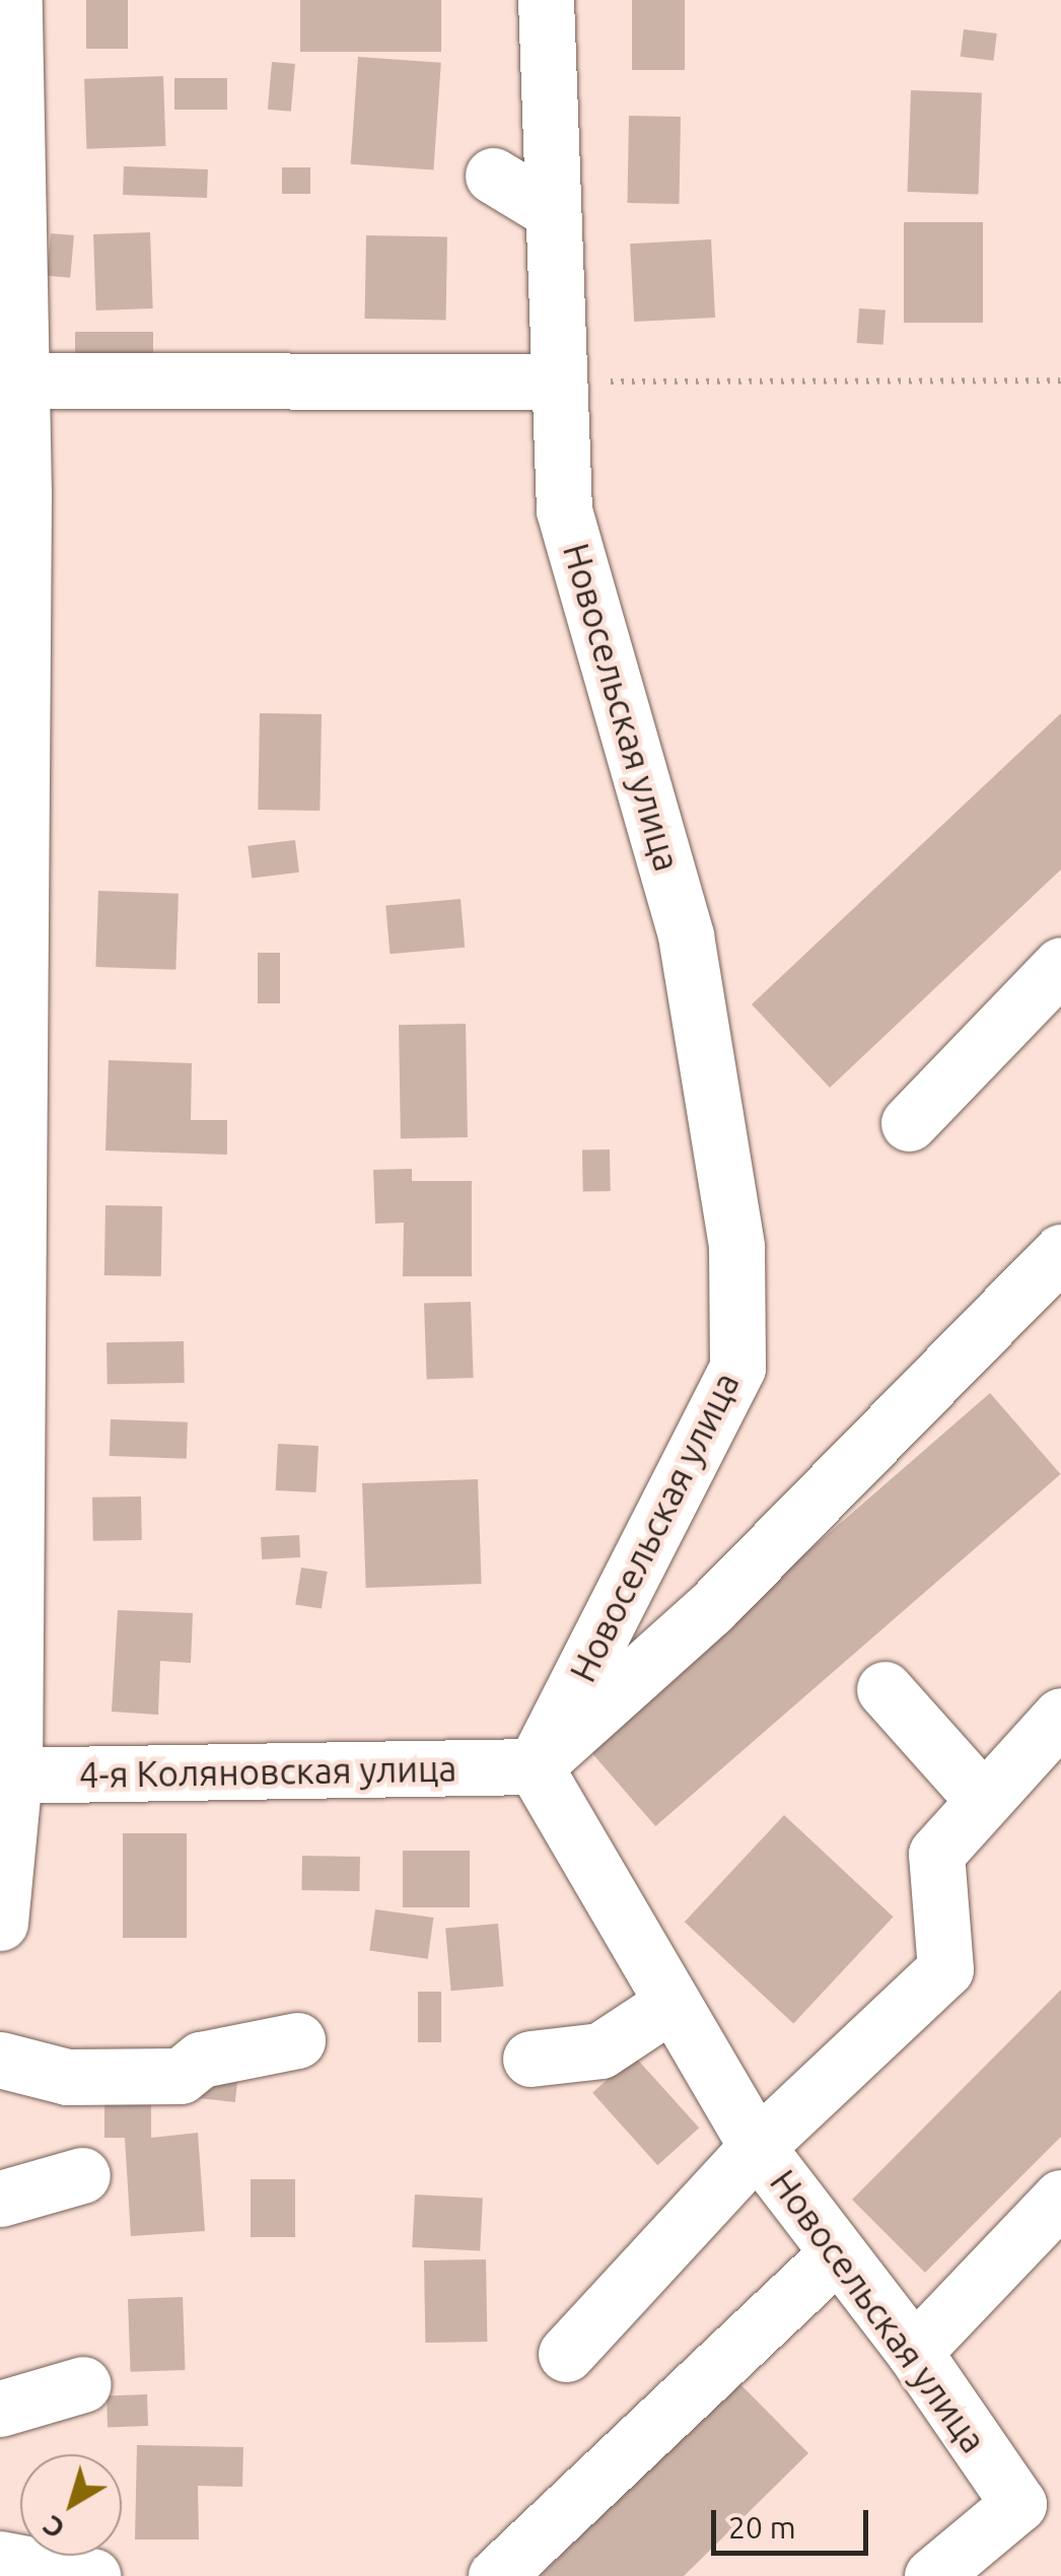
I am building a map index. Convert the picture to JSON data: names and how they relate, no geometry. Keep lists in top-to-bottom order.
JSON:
{
  "streets": {
    "street": ["Новосельская улица", "4-я Коляновская улица"]
  },
  "crossings": [
    ["Новосельская улица", "4-я Коляновская улица"]
  ],
  "scale_bar": "20 m",
  "north": "bottom left"
}
